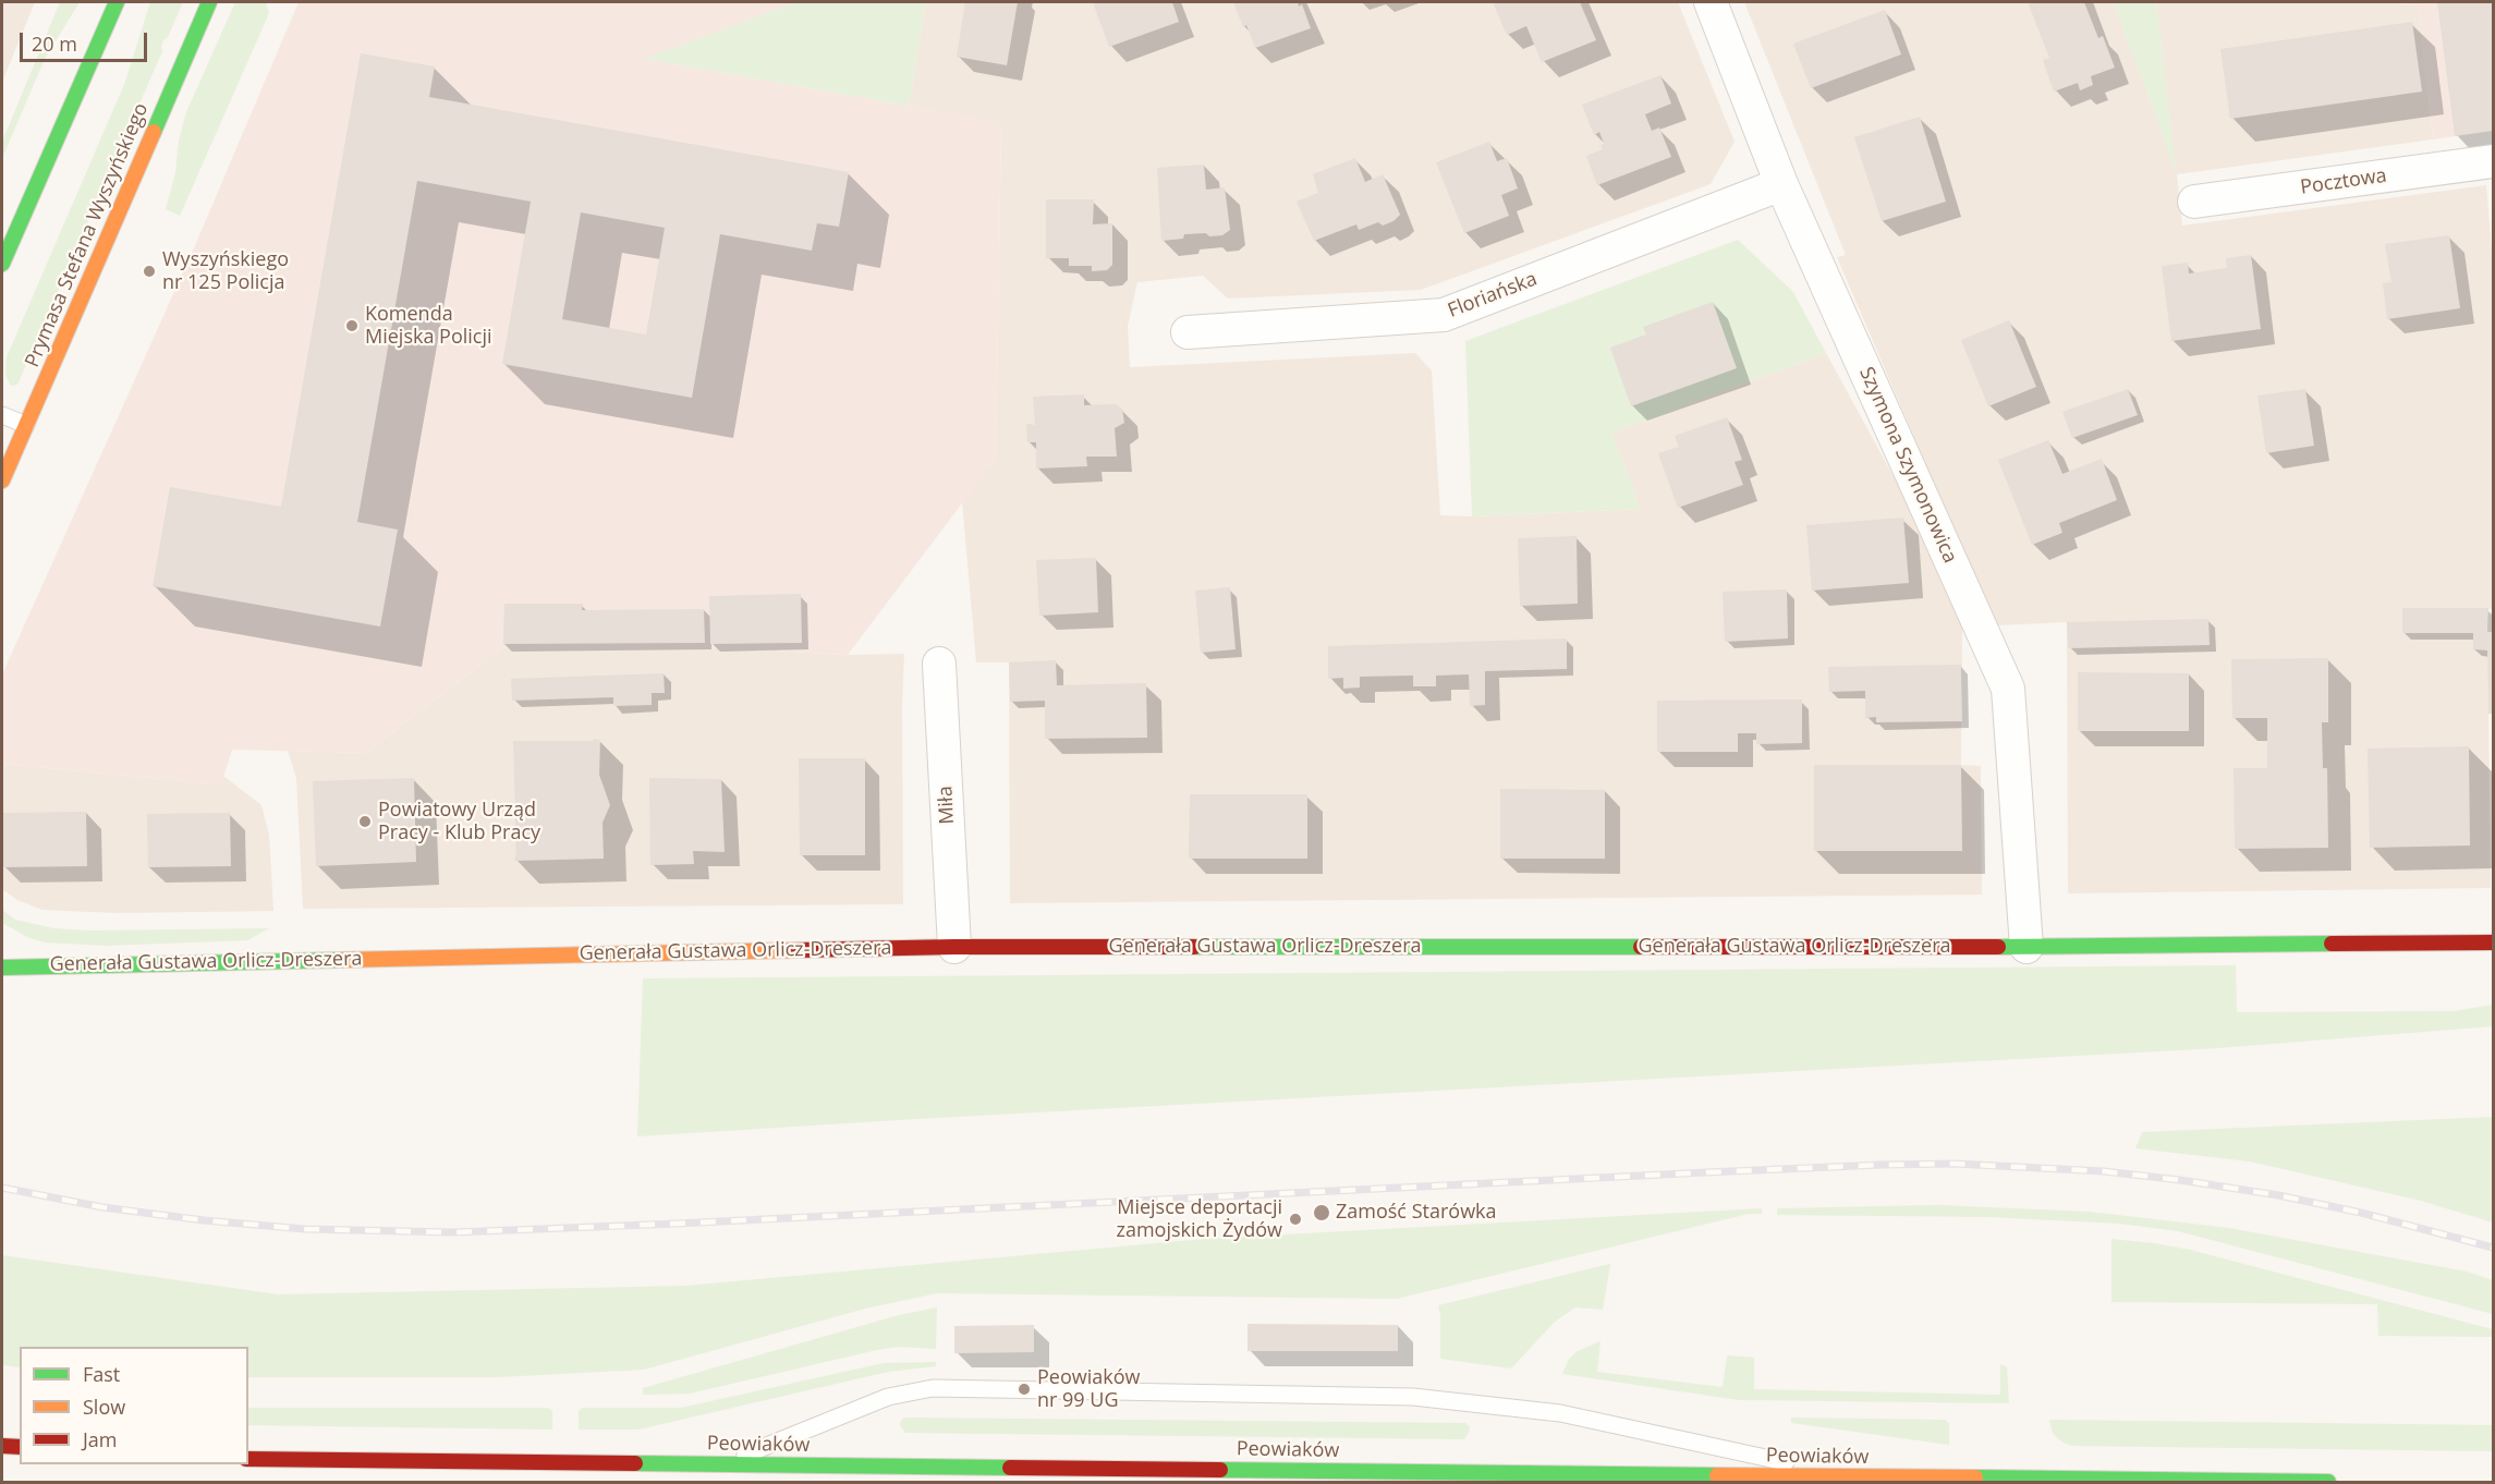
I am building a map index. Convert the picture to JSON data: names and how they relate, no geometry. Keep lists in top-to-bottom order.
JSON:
{
  "streets": {
    "street": [
      "Pocztowa",
      "Prymasa Stefana Wyszyńskiego",
      "Floriańska",
      "Szymona Szymonowica",
      "Miła",
      "Generała Gustawa Orlicz-Dreszera",
      "Peowiaków"
    ]
  },
  "crossings": [
    ["Floriańska", "Szymona Szymonowica"],
    ["Szymona Szymonowica", "Generała Gustawa Orlicz-Dreszera"],
    ["Miła", "Generała Gustawa Orlicz-Dreszera"]
  ],
  "places": [
    "Wyszyńskiego nr 125 Policja",
    "Komenda Miejska Policji",
    "Powiatowy Urząd Pracy - Klub Pracy",
    "Zamość Starówka",
    "Miejsce deportacji zamojskich Żydów",
    "Peowiaków nr 99 UG"
  ],
  "legend": ["Fast", "Slow", "Jam"],
  "scale_bar": "20 m"
}
